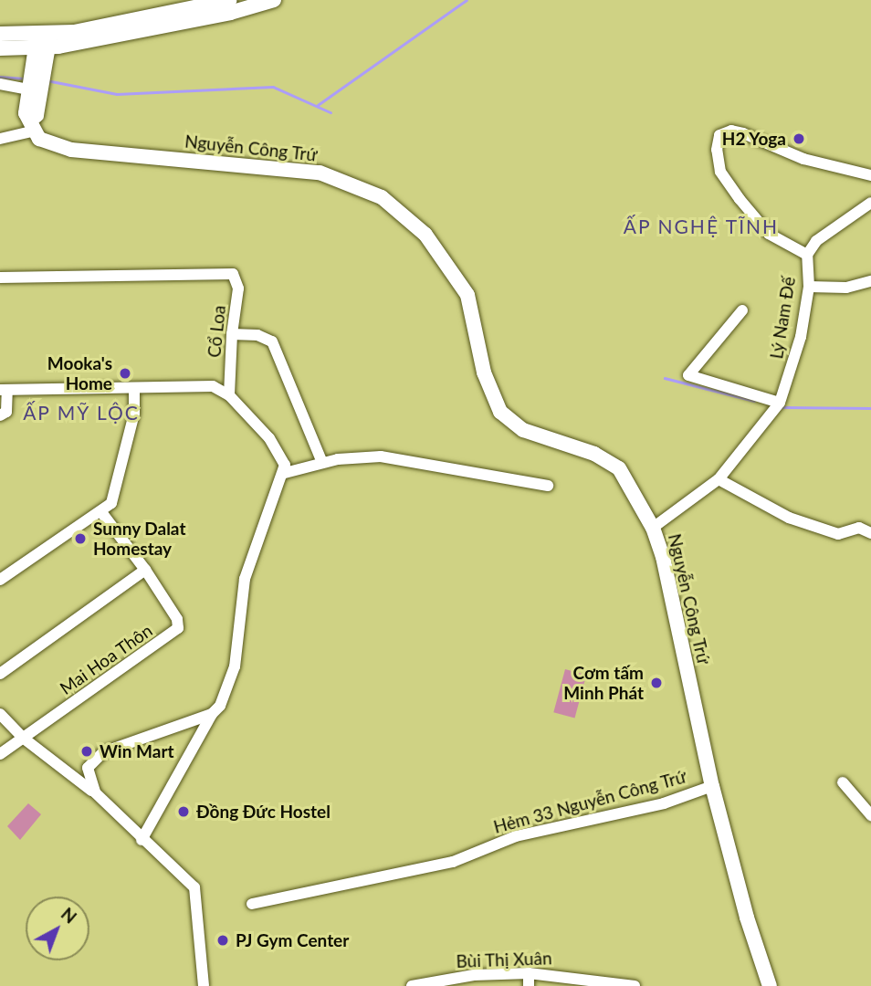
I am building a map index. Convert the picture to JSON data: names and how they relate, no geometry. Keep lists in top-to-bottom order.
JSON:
{
  "streets": {
    "main road": ["Nguyễn Công Trứ"],
    "street": [
      "Lý Nam Đế",
      "Cổ Loa",
      "Mai Hoa Thôn",
      "Hẻm 33 Nguyễn Công Trứ",
      "Bùi Thị Xuân"
    ]
  },
  "crossings": [
    ["Nguyễn Công Trứ", "Lý Nam Đế"],
    ["Nguyễn Công Trứ", "Hẻm 33 Nguyễn Công Trứ"]
  ],
  "districts": ["ẤP NGHỆ TĨNH", "ẤP MỸ LỘC"],
  "places": [
    "H2 Yoga",
    "Mooka's Home",
    "Sunny Dalat Homestay",
    "Cơm tấm Minh Phát",
    "Win Mart",
    "Đồng Đức Hostel",
    "PJ Gym Center"
  ],
  "north": "top right"
}
